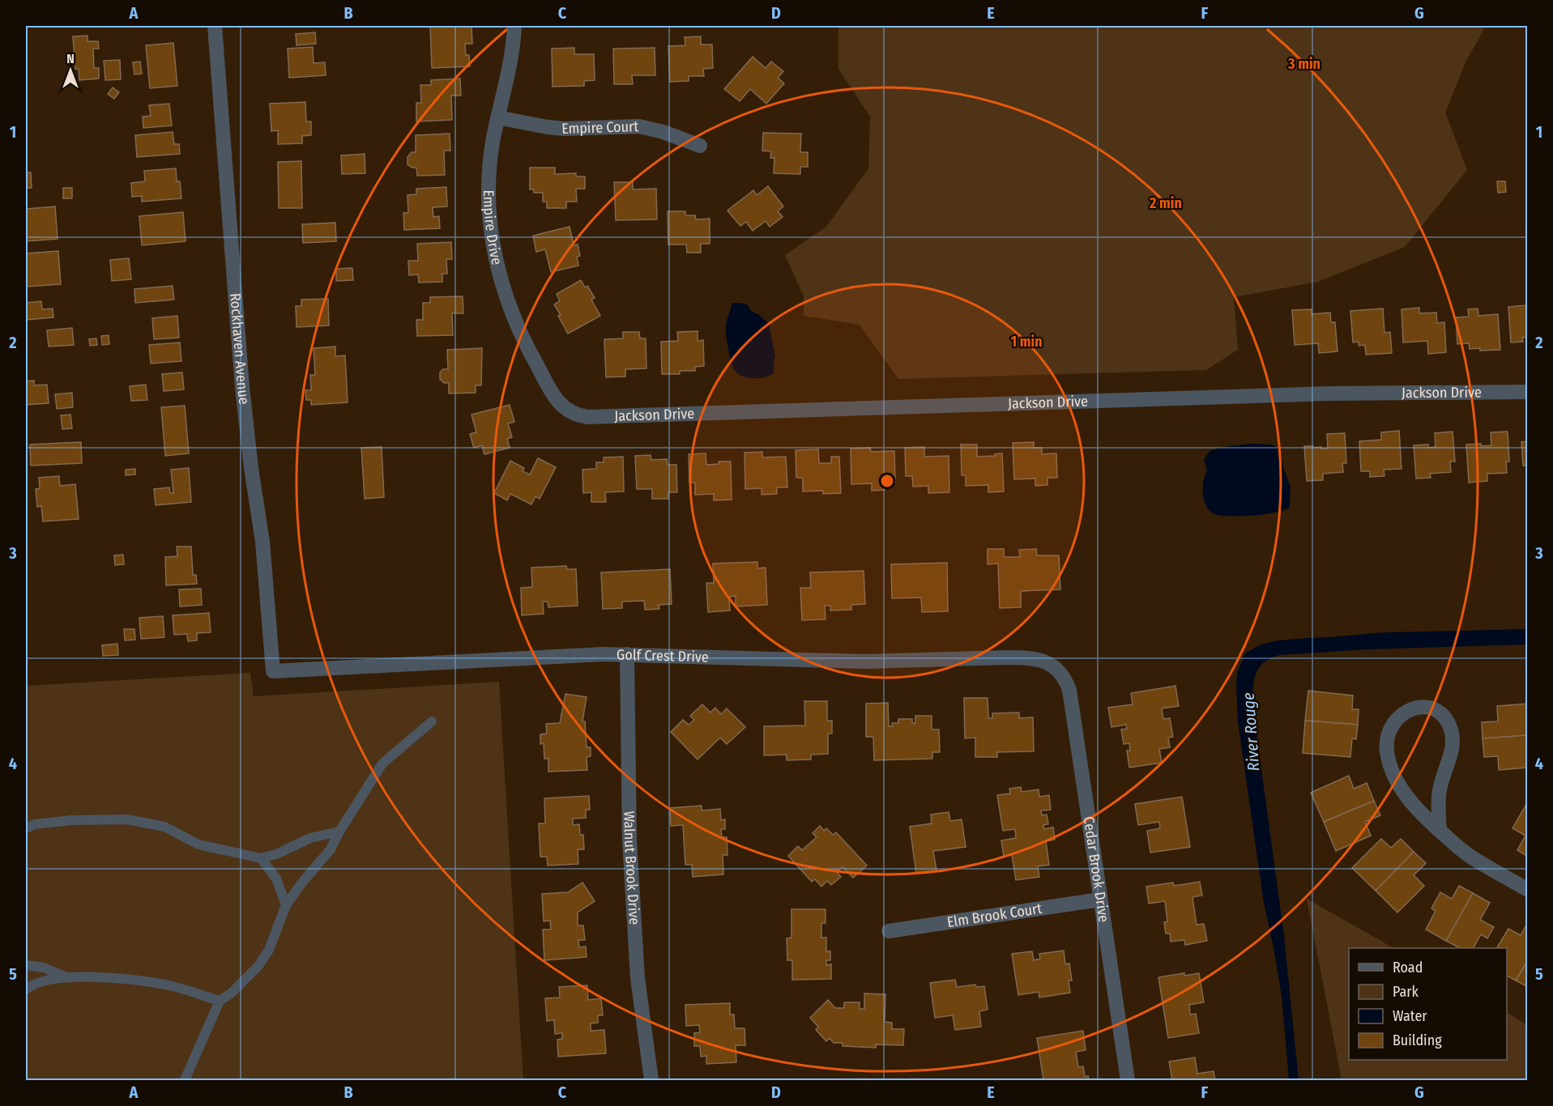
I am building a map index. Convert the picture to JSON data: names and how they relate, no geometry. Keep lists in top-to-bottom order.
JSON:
{
  "streets": {
    "street": [
      "Empire Court",
      "Empire Drive",
      "Rockhaven Avenue",
      "Jackson Drive",
      "Golf Crest Drive",
      "Walnut Brook Drive",
      "Cedar Brook Drive",
      "Elm Brook Court"
    ]
  },
  "crossings": [
    ["Empire Court", "Empire Drive"],
    ["Empire Drive", "Jackson Drive"],
    ["Rockhaven Avenue", "Golf Crest Drive"],
    ["Golf Crest Drive", "Walnut Brook Drive"],
    ["Golf Crest Drive", "Cedar Brook Drive"],
    ["Cedar Brook Drive", "Elm Brook Court"]
  ],
  "water": ["River Rouge"],
  "legend": [
    "Road",
    "Park",
    "Water",
    "Building"
  ],
  "north": "top",
  "grid": {
    "columns": [
      "A",
      "B",
      "C",
      "D",
      "E",
      "F",
      "G"
    ],
    "rows": [
      "1",
      "2",
      "3",
      "4",
      "5"
    ]
  },
  "rings": ["3 min", "2 min", "1 min"]
}
